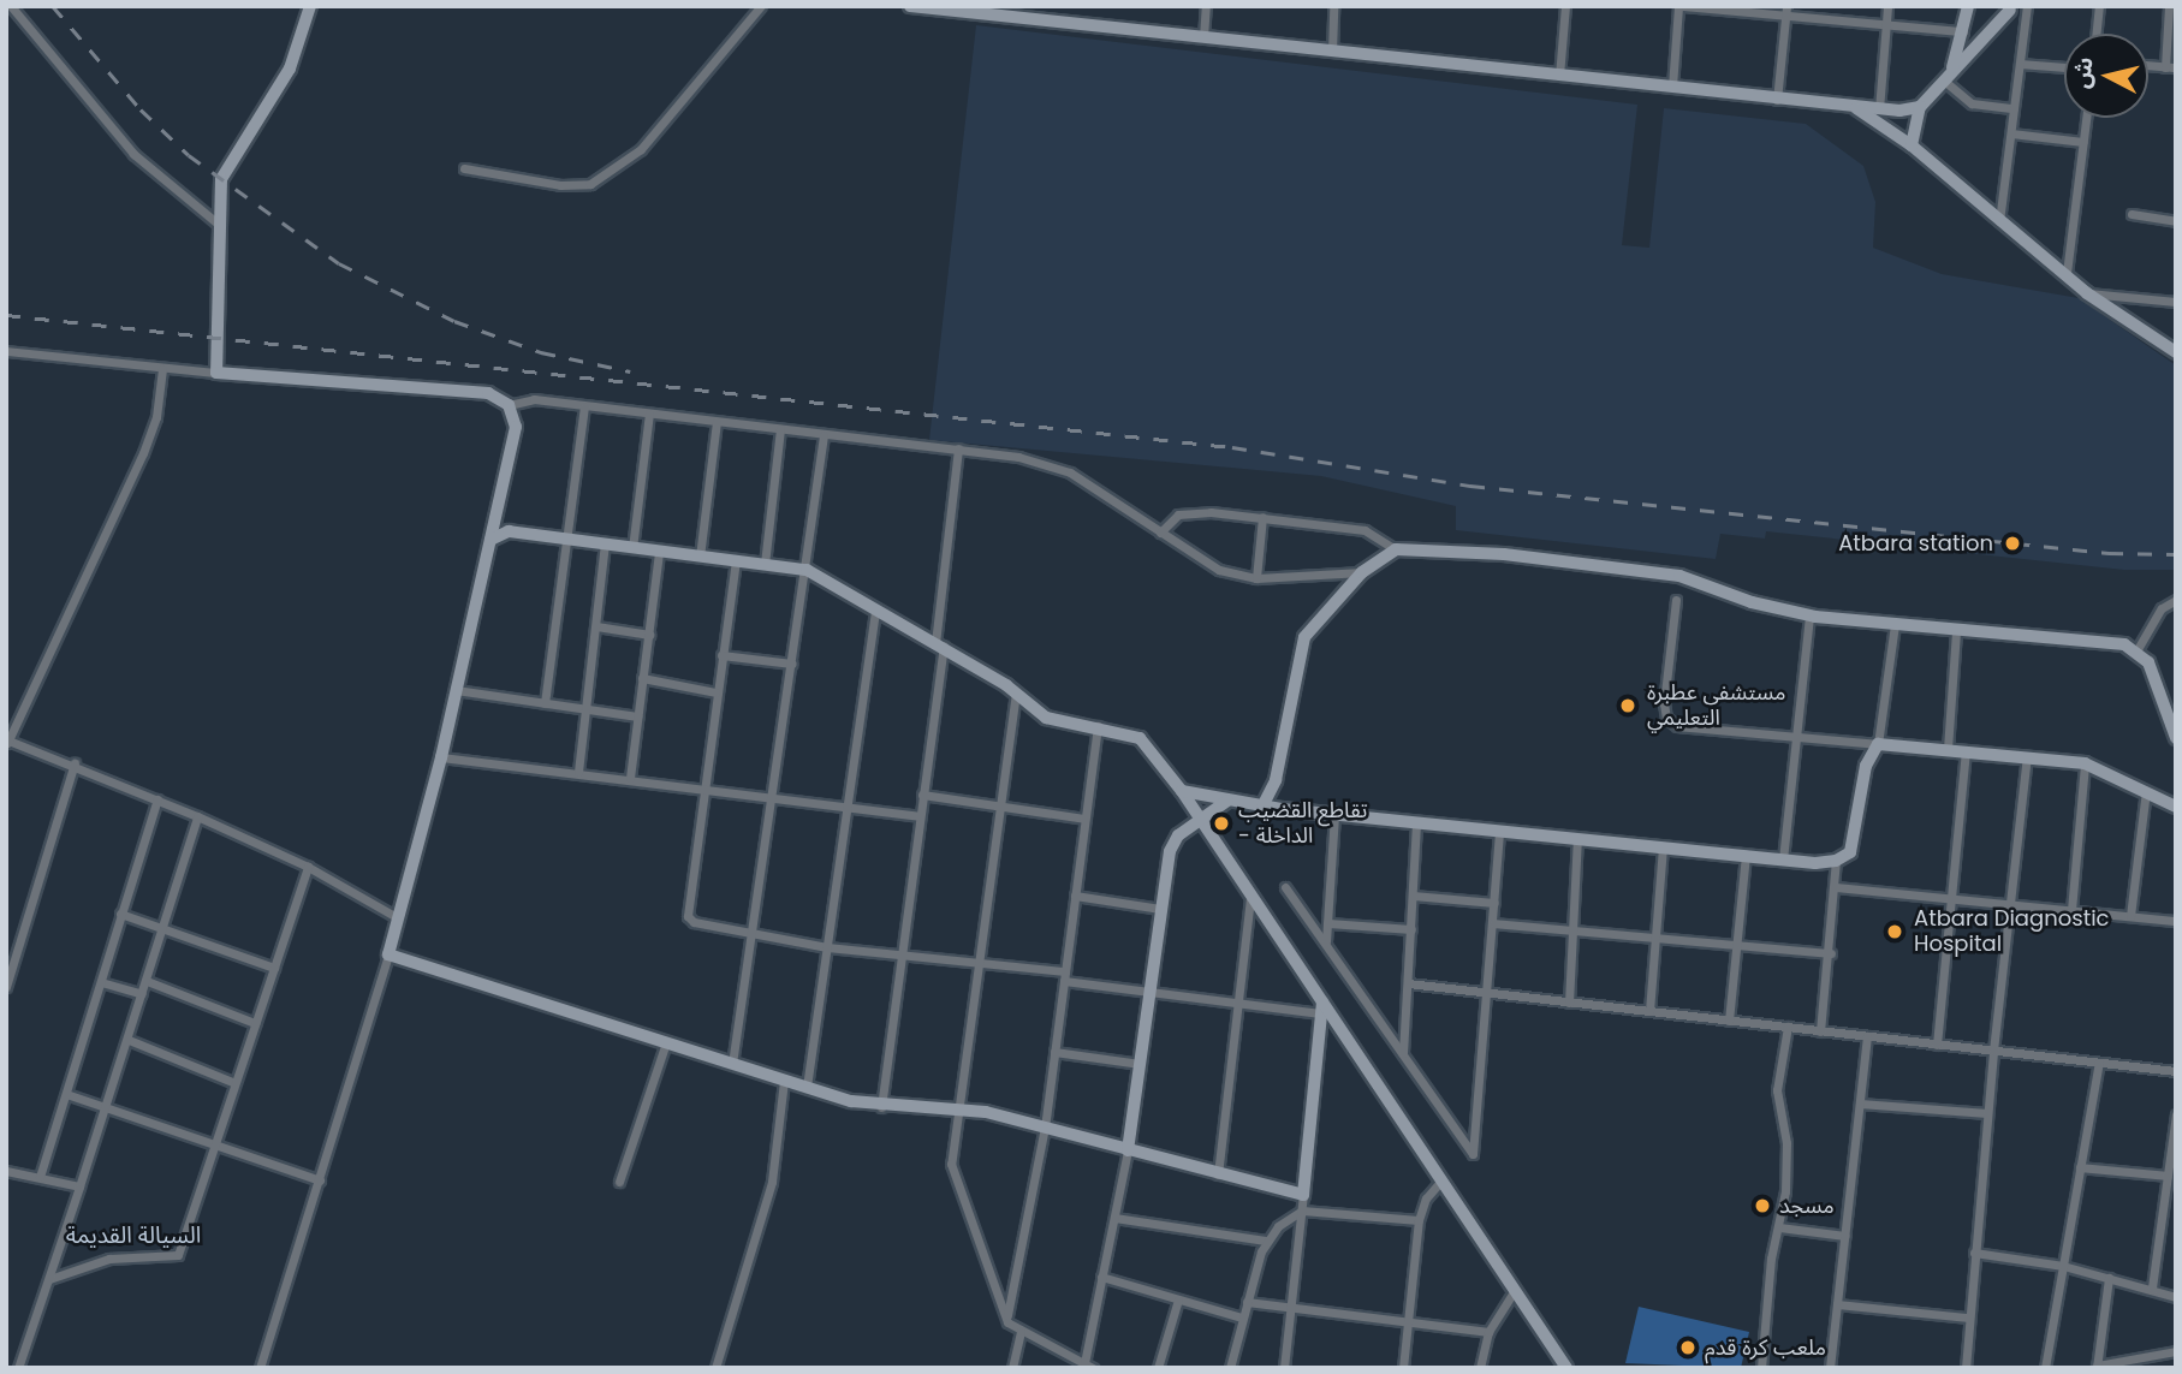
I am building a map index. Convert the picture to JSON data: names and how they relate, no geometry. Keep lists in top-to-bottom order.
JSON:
{
  "districts": ["السيالة القديمة"],
  "places": [
    "Atbara station",
    "مستشفى عطبرة التعليمي",
    "تقاطع القضيب - الداخلة",
    "Atbara Diagnostic Hospital",
    "مسجد",
    "ملعب كرة قدم"
  ],
  "north": "left"
}
